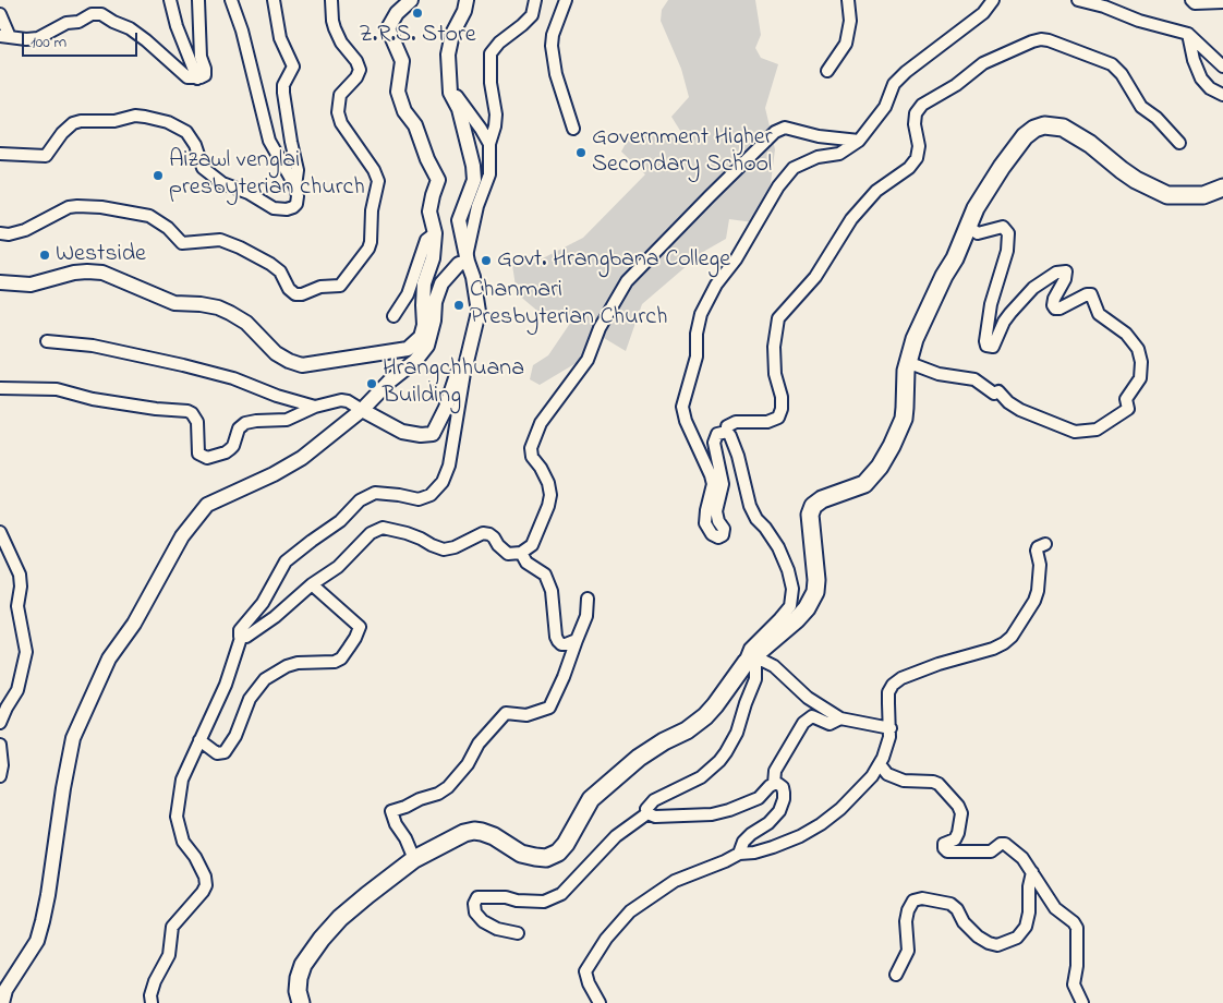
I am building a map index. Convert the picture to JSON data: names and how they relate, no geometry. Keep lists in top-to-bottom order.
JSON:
{
  "places": [
    "Z.R.S. Store",
    "Government Higher Secondary School",
    "Aizawl venglai presbyterian church",
    "Westside",
    "Govt. Hrangbana College",
    "Chanmari Presbyterian Church",
    "Hrangchhuana Building"
  ],
  "scale_bar": "100 m"
}
